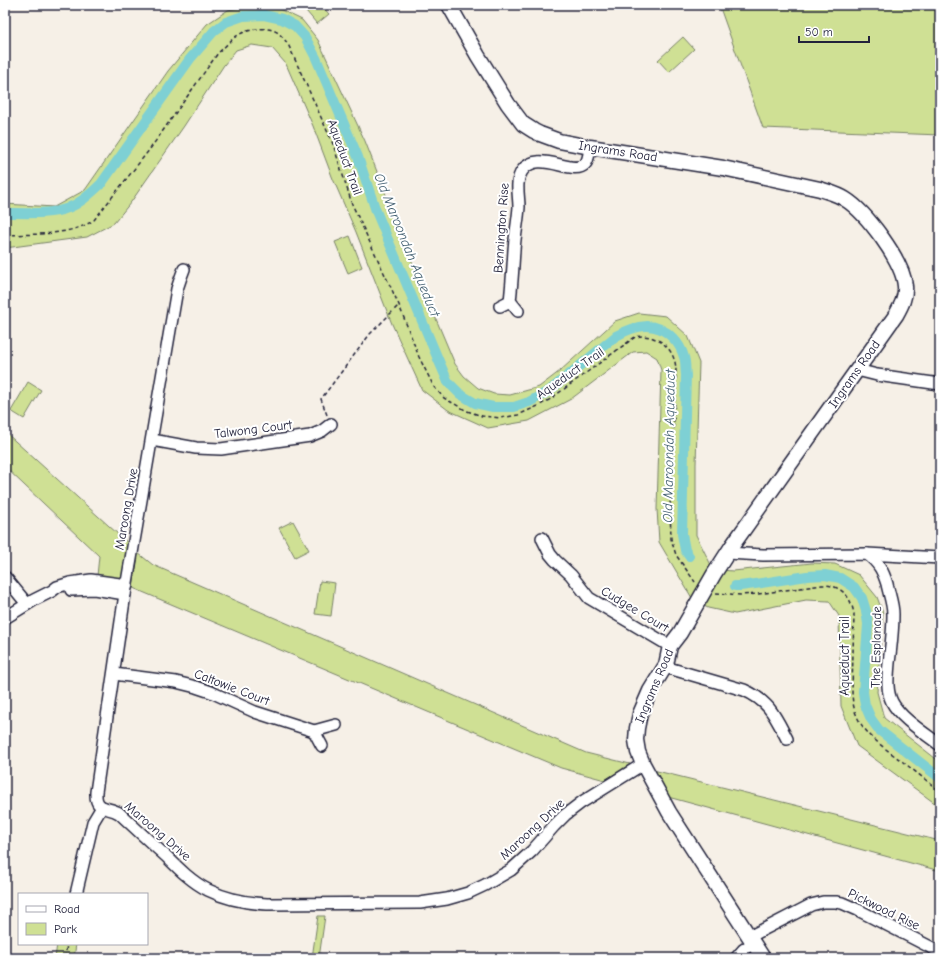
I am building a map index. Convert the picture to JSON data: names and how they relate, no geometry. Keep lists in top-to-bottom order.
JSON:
{
  "streets": {
    "street": [
      "Ingrams Road",
      "Bennington Rise",
      "Talwong Court",
      "Maroong Drive",
      "Cudgee Court",
      "The Esplanade",
      "Caltowie Court",
      "Pickwood Rise"
    ],
    "path": ["Aqueduct Trail"]
  },
  "crossings": [
    ["Ingrams Road", "Aqueduct Trail"],
    ["Ingrams Road", "Bennington Rise"],
    ["Ingrams Road", "Maroong Drive"],
    ["Ingrams Road", "Cudgee Court"],
    ["Ingrams Road", "Pickwood Rise"],
    ["Talwong Court", "Maroong Drive"],
    ["Maroong Drive", "Caltowie Court"]
  ],
  "water": ["Old Maroondah Aqueduct"],
  "legend": ["Road", "Park"],
  "scale_bar": "50 m"
}
